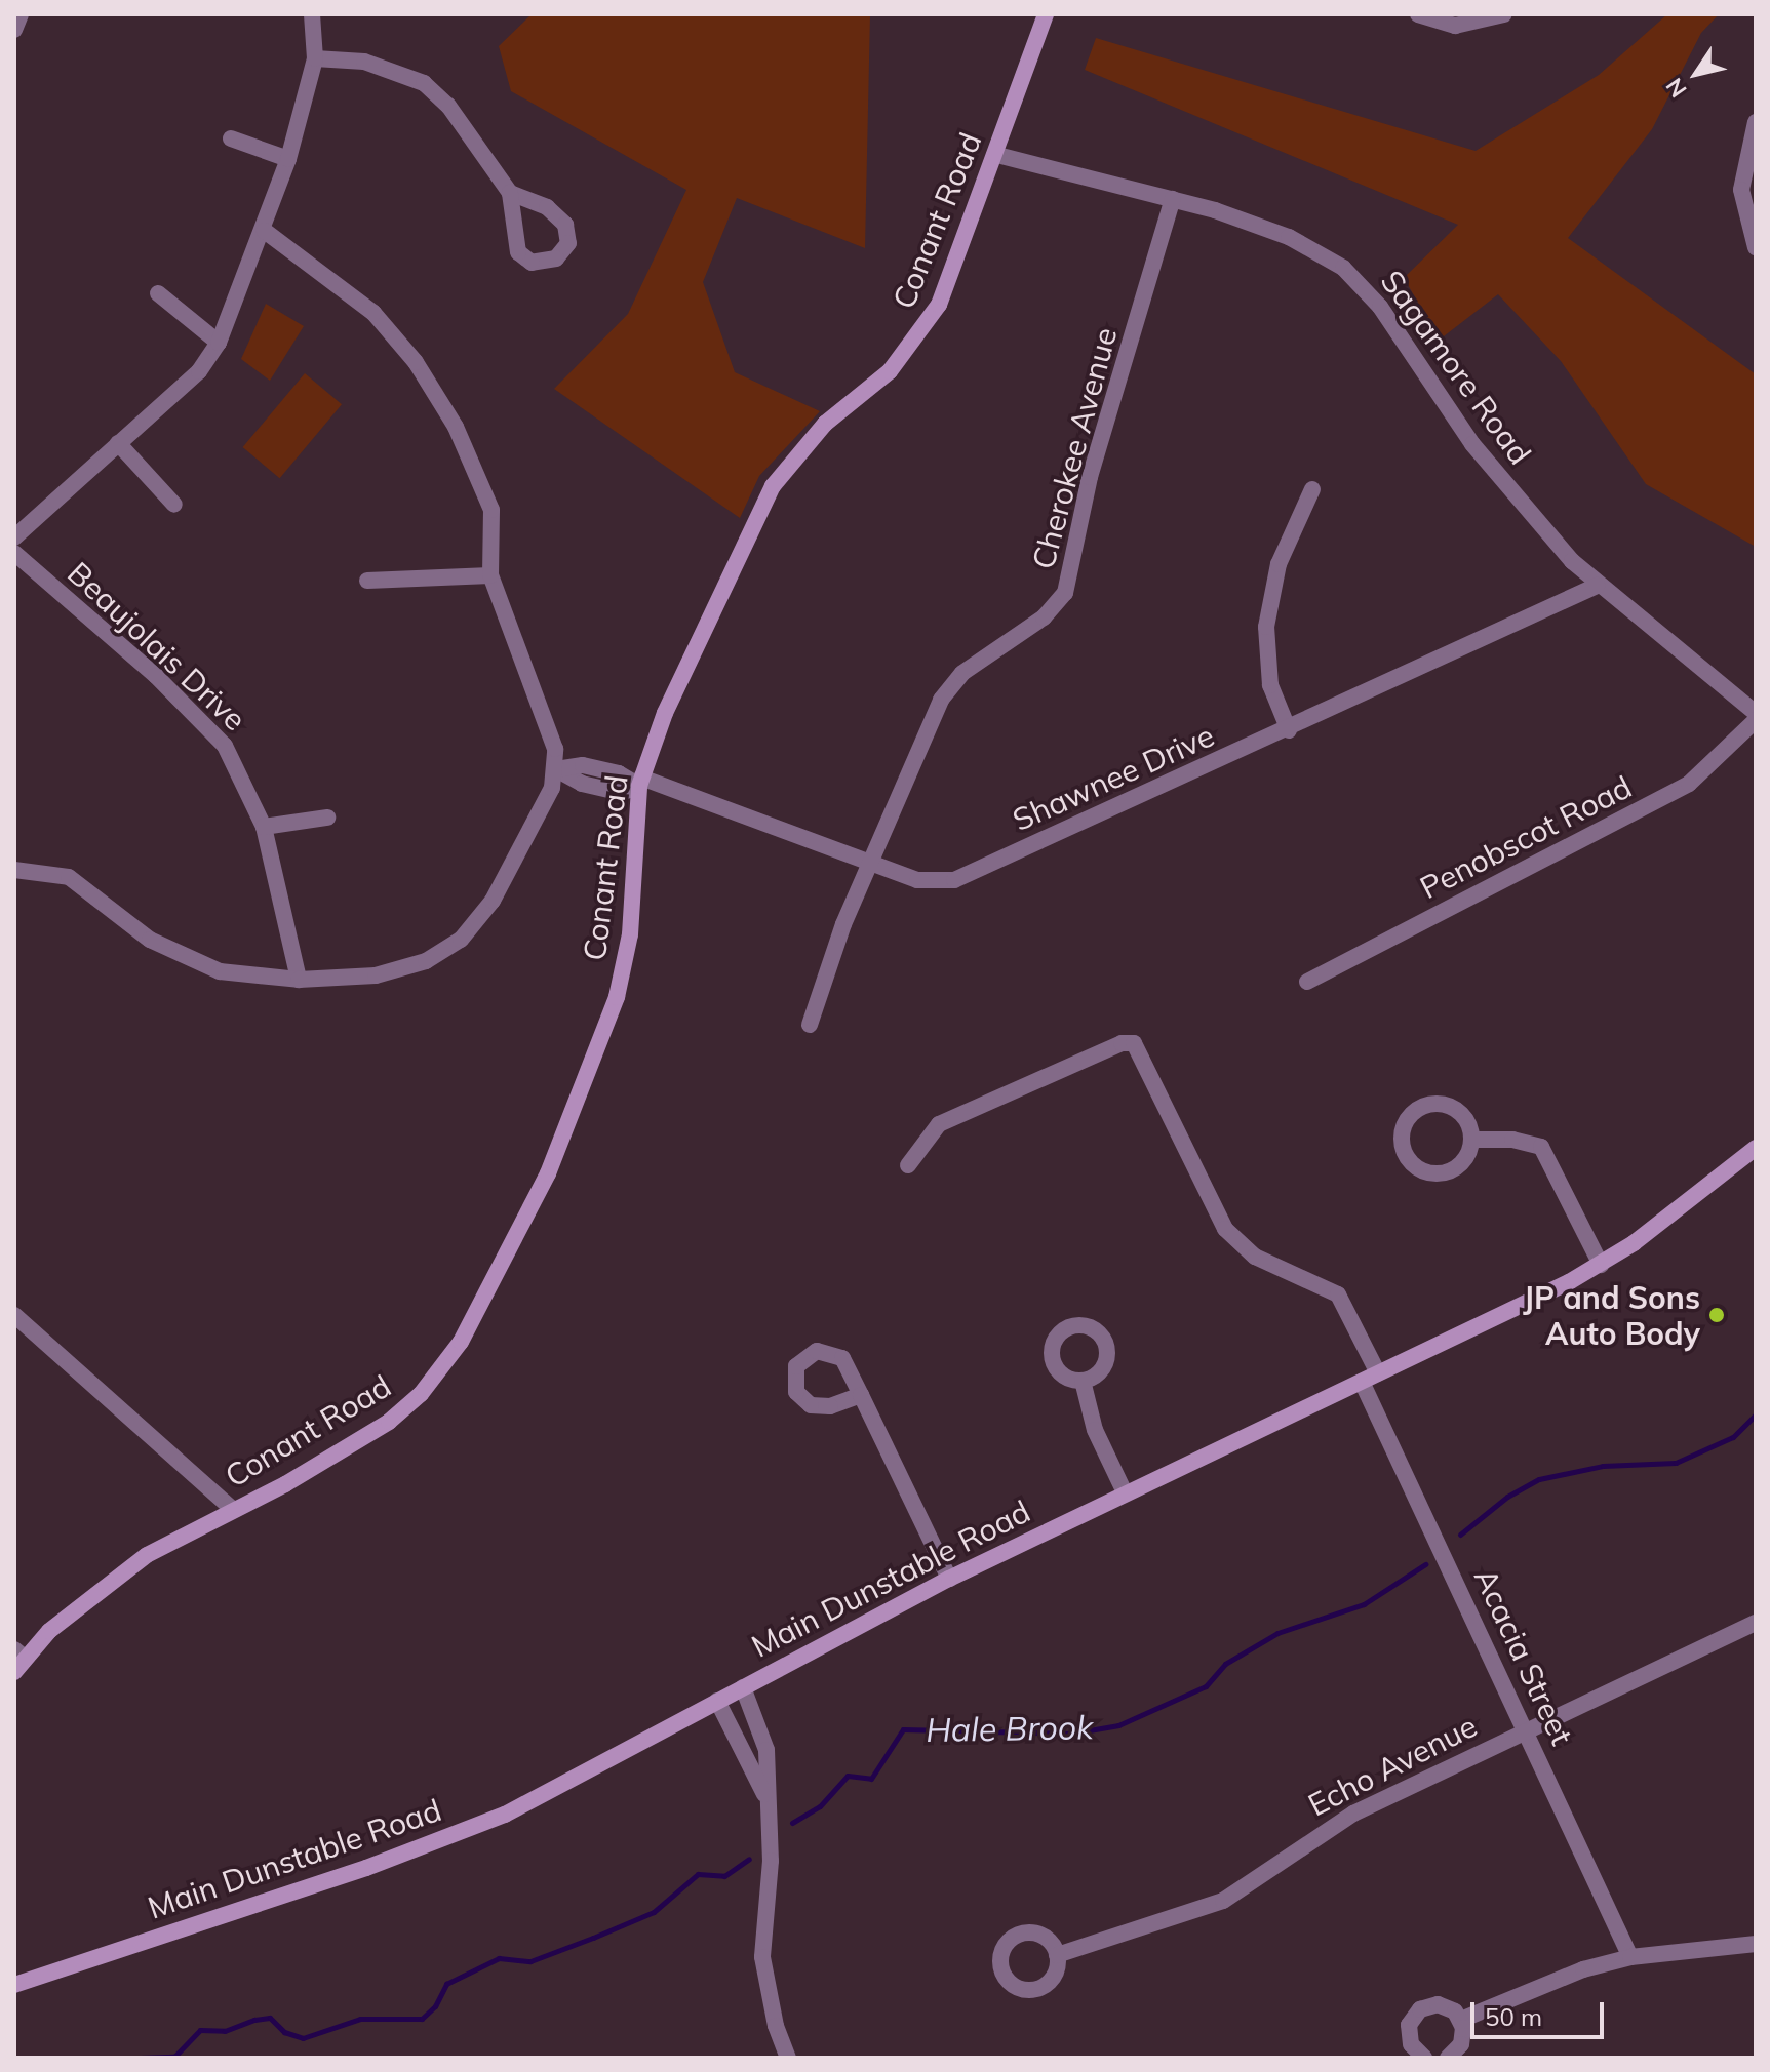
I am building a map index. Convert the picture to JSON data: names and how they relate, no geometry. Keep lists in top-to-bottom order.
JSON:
{
  "streets": {
    "street": [
      "Conant Road",
      "Sagamore Road",
      "Cherokee Avenue",
      "Beaujolais Drive",
      "Shawnee Drive",
      "Penobscot Road",
      "Main Dunstable Road",
      "Acacia Street",
      "Echo Avenue"
    ]
  },
  "crossings": [
    ["Conant Road", "Sagamore Road"],
    ["Conant Road", "Shawnee Drive"],
    ["Sagamore Road", "Cherokee Avenue"],
    ["Sagamore Road", "Shawnee Drive"],
    ["Cherokee Avenue", "Shawnee Drive"],
    ["Main Dunstable Road", "Acacia Street"],
    ["Acacia Street", "Echo Avenue"]
  ],
  "water": ["Hale Brook"],
  "places": ["JP and Sons Auto Body"],
  "scale_bar": "50 m",
  "north": "bottom left"
}
